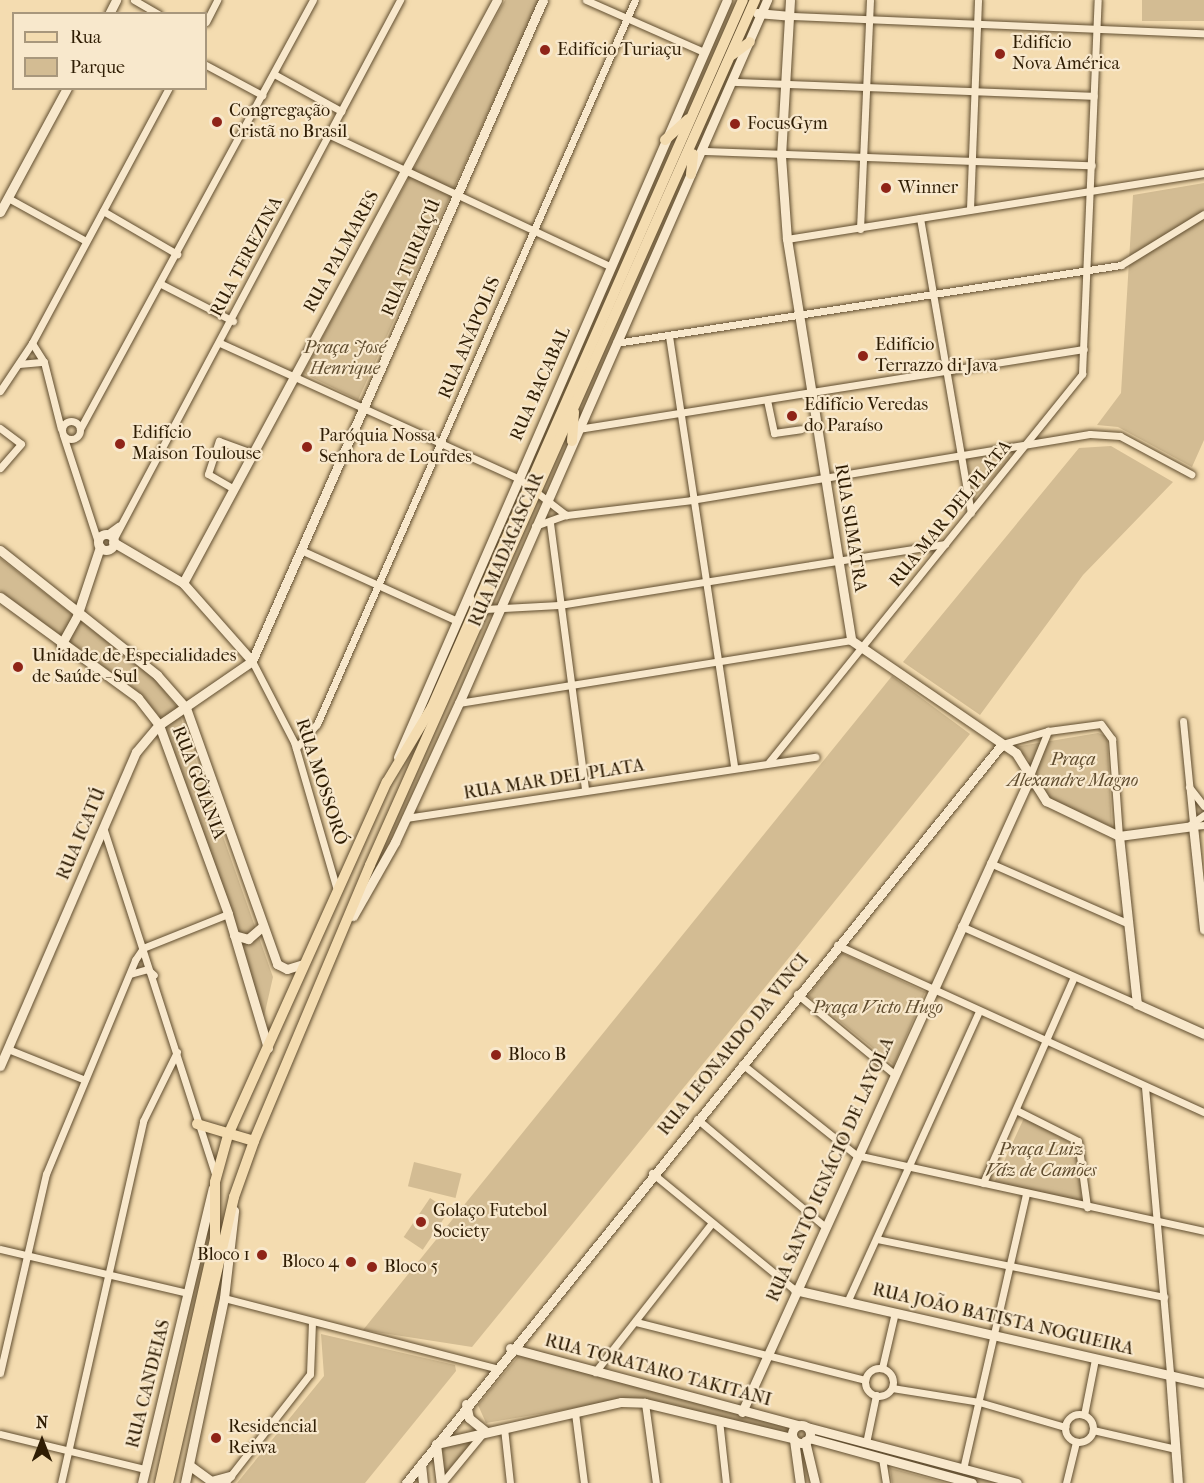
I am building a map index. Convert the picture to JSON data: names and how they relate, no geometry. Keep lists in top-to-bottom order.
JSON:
{
  "streets": {
    "street": [
      "RUA PALMARES",
      "RUA TEREZINA",
      "RUA TURIAÇÚ",
      "RUA ANÁPOLIS",
      "RUA BACABAL",
      "RUA MAR DEL PLATA",
      "RUA SUMATRA",
      "RUA MADAGASCAR",
      "RUA MOSSORÓ",
      "RUA GÔIANIA",
      "RUA ICATÚ",
      "RUA LEONARDO DA VINCI",
      "RUA SANTO IGNÁCIO DE LAYOLA",
      "RUA JOÃO BATISTA NOGUEIRA",
      "RUA TORATARO TAKITANI",
      "RUA CANDEIAS"
    ]
  },
  "crossings": [
    ["RUA PALMARES", "RUA MOSSORÓ"],
    ["RUA TEREZINA", "RUA MOSSORÓ"],
    ["RUA TEREZINA", "RUA GÔIANIA"],
    ["RUA TURIAÇÚ", "RUA MOSSORÓ"],
    ["RUA TURIAÇÚ", "RUA ICATÚ"],
    ["RUA ANÁPOLIS", "RUA MOSSORÓ"],
    ["RUA MAR DEL PLATA", "RUA MADAGASCAR"],
    ["RUA MOSSORÓ", "RUA ICATÚ"],
    ["RUA GÔIANIA", "RUA ICATÚ"],
    ["RUA LEONARDO DA VINCI", "RUA TORATARO TAKITANI"],
    ["RUA SANTO IGNÁCIO DE LAYOLA", "RUA JOÃO BATISTA NOGUEIRA"],
    ["RUA SANTO IGNÁCIO DE LAYOLA", "RUA TORATARO TAKITANI"]
  ],
  "parks": [
    "Praça José Henrique",
    "Praça Alexandre Magno",
    "Praça Victo Hugo",
    "Praça Luiz Váz de Camões"
  ],
  "places": [
    "Edifício Turiaçu",
    "Edifício Nova América",
    "Congregação Cristã no Brasil",
    "FocusGym",
    "Winner",
    "Edifício Terrazzo di Java",
    "Edifício Veredas do Paraíso",
    "Edifício Maison Toulouse",
    "Paróquia Nossa Senhora de Lourdes",
    "Unidade de Especialidades de Saúde - Sul",
    "Bloco B",
    "Golaço Futebol Society",
    "Bloco 1",
    "Bloco 4",
    "Bloco 5",
    "Residencial Reiwa"
  ],
  "legend": ["Rua", "Parque"],
  "north": "top"
}
